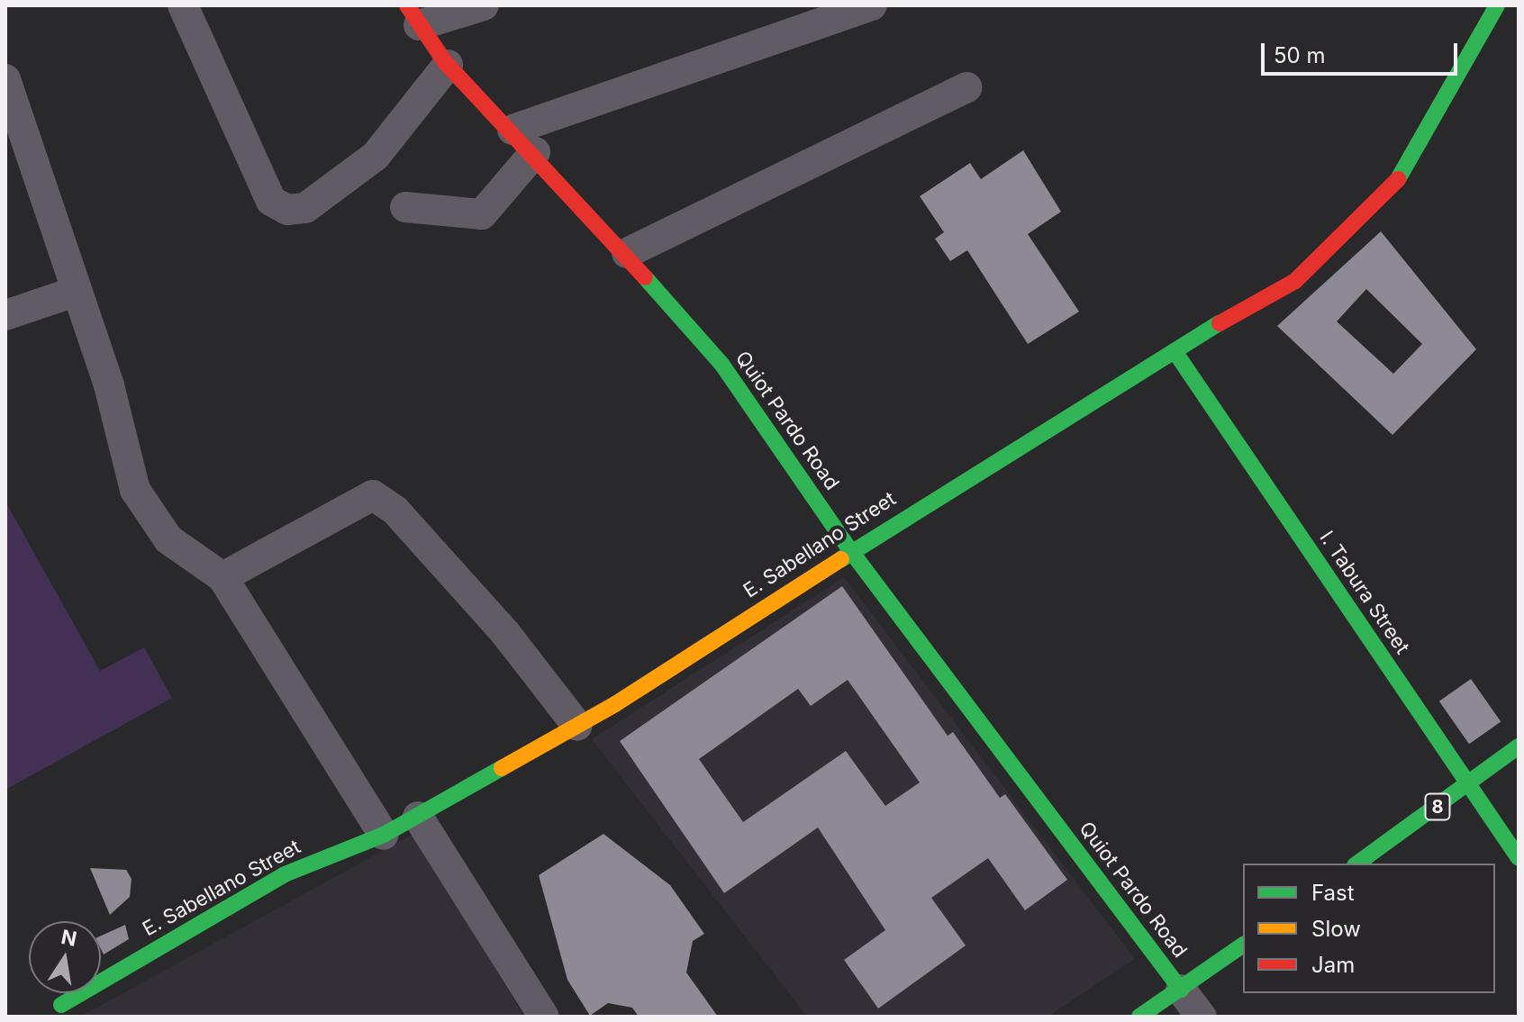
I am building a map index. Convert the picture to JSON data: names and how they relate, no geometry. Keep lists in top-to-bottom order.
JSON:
{
  "streets": {
    "street": [
      "Quiot Pardo Road",
      "E. Sabellano Street",
      "I. Tabura Street",
      "8"
    ]
  },
  "crossings": [
    ["Quiot Pardo Road", "E. Sabellano Street"],
    ["E. Sabellano Street", "I. Tabura Street"],
    ["I. Tabura Street", "8"]
  ],
  "legend": ["Fast", "Slow", "Jam"],
  "scale_bar": "50 m",
  "north": "top"
}
